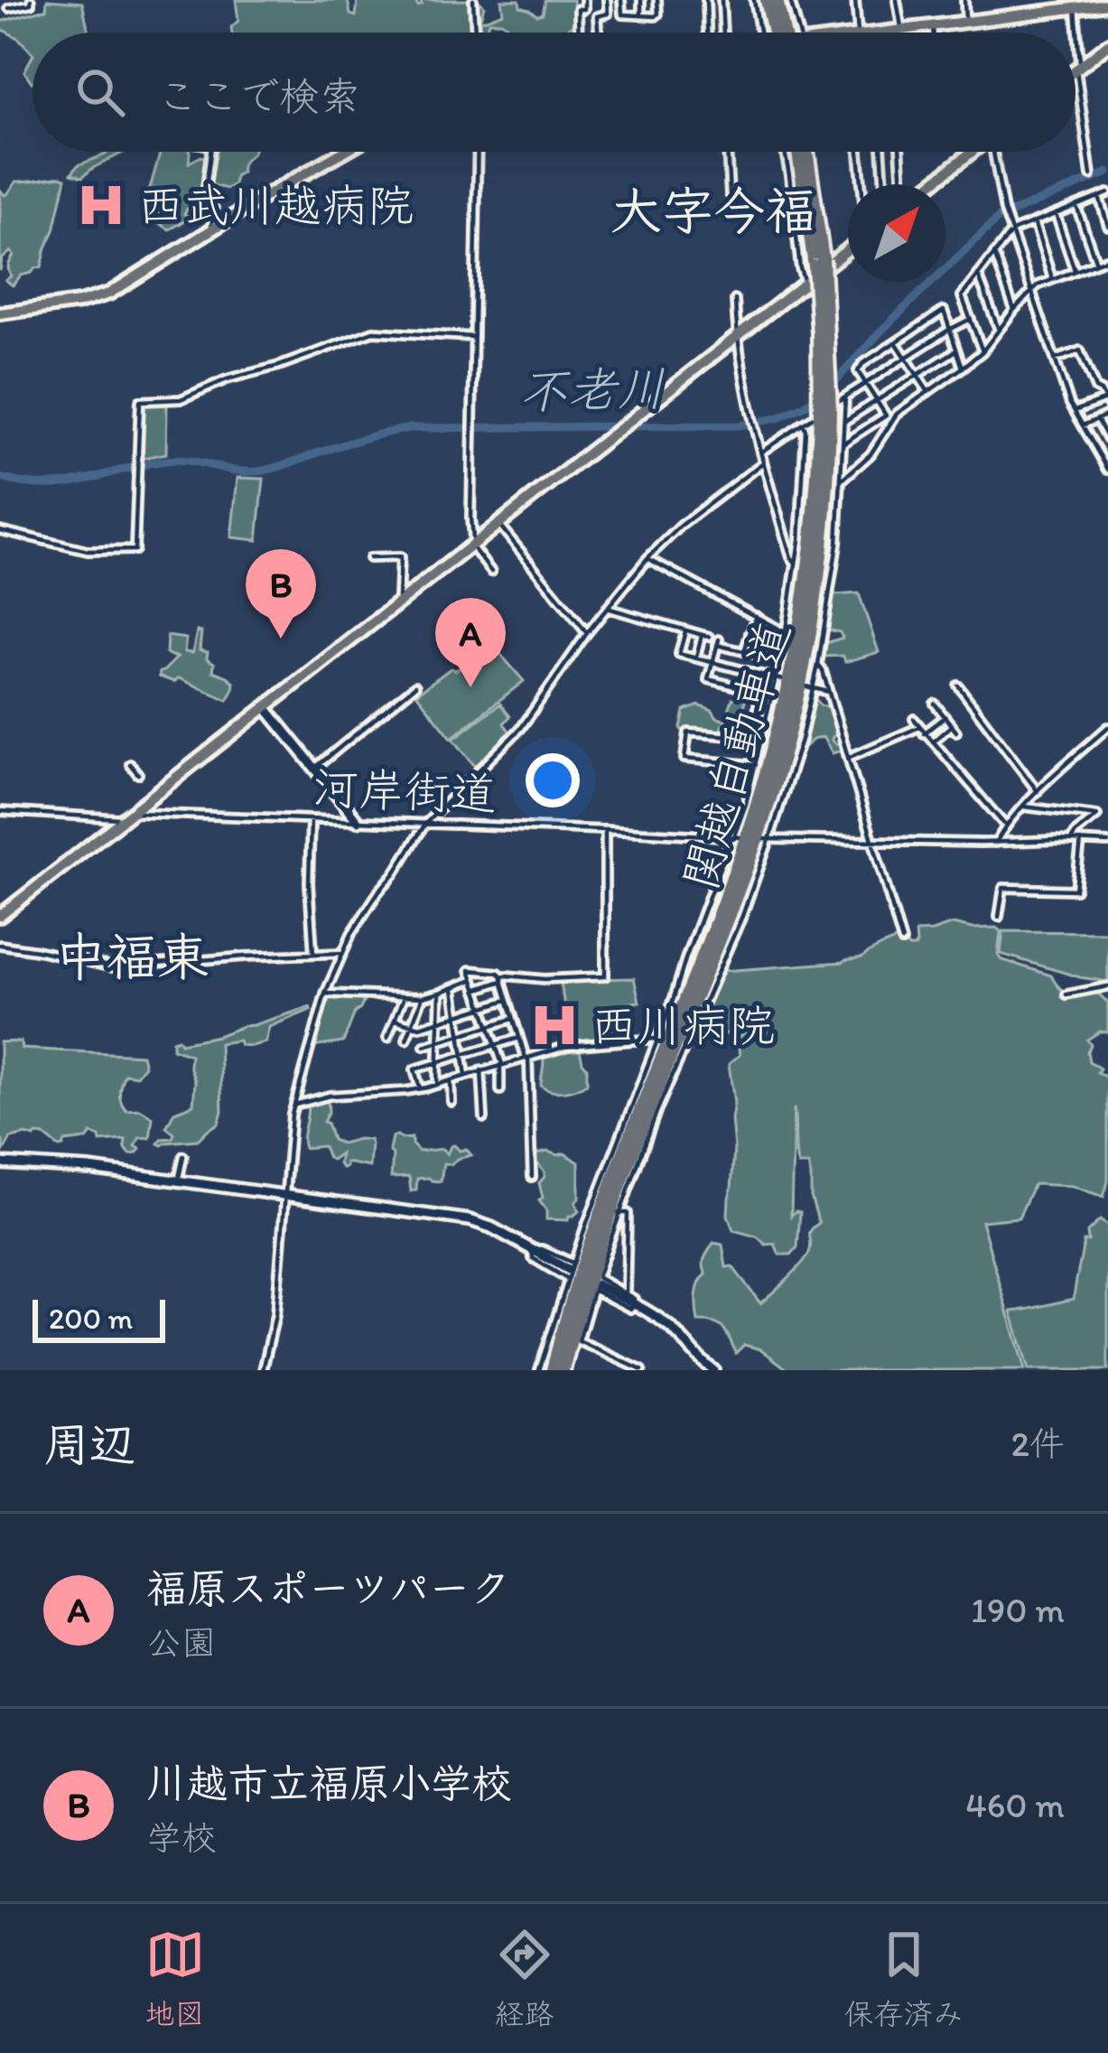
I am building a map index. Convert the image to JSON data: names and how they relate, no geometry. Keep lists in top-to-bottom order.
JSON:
{
  "streets": {
    "highway": ["関越自動車道"],
    "street": ["河岸街道"]
  },
  "districts": ["大字今福", "中福東"],
  "water": ["不老川"],
  "places": {
    "hospital": ["西武川越病院", "西川病院"]
  },
  "scale_bar": "200 m",
  "north": "top right",
  "page": {
    "search": "ここで検索",
    "pins": ["B", "A"],
    "scale": "200 m",
    "heading": ["周辺", "2件"],
    "list": [
      {
        "mark": "A",
        "name": "福原スポーツパーク",
        "note": "公園",
        "value": "190 m"
      },
      {
        "mark": "B",
        "name": "川越市立福原小学校",
        "note": "学校",
        "value": "460 m"
      }
    ],
    "nav": ["地図", "経路", "保存済み"]
  }
}
